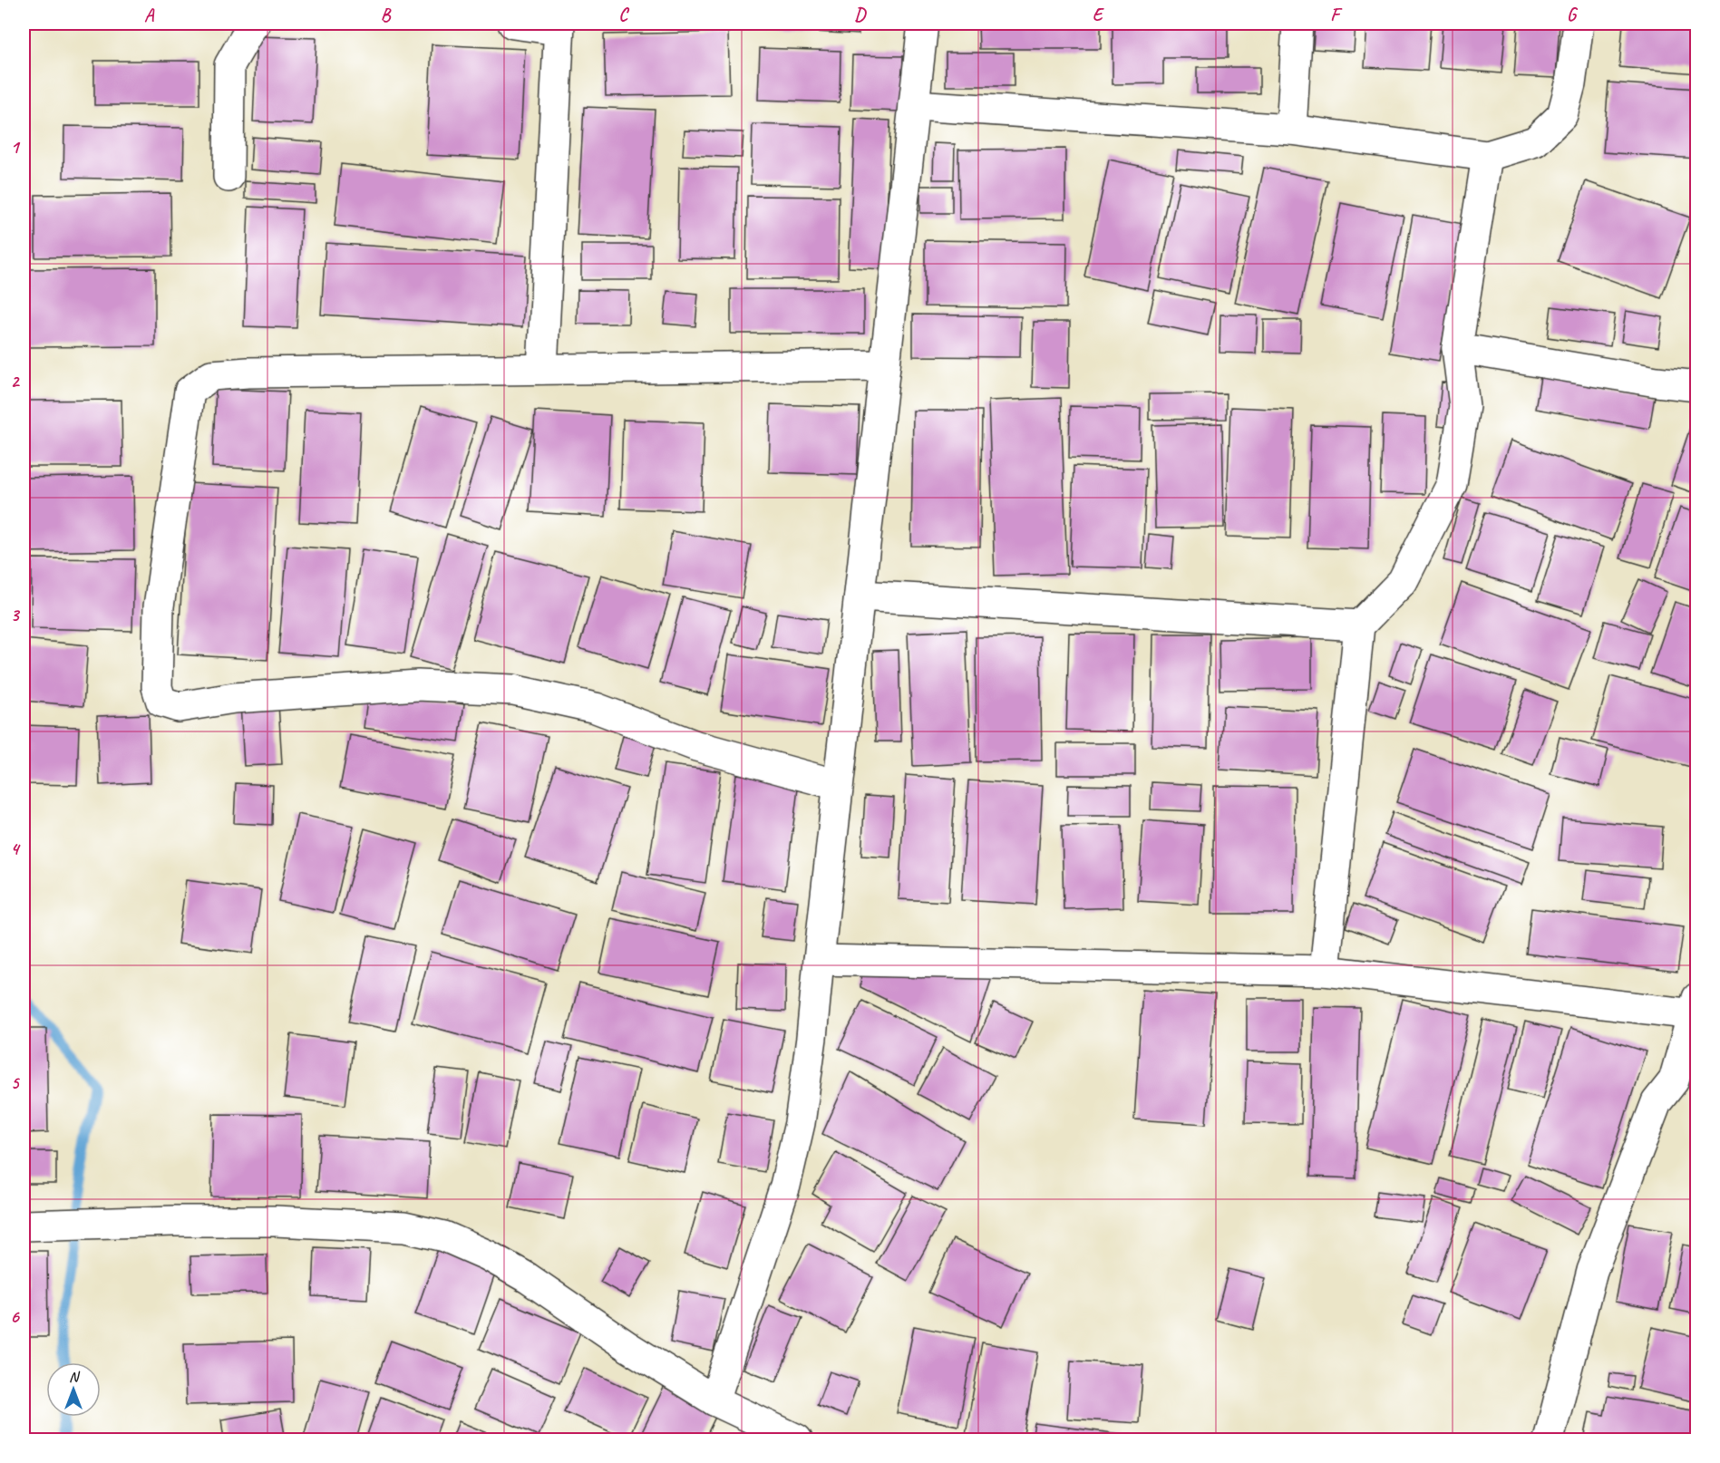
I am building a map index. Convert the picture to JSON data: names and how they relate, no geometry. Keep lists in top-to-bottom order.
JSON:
{
  "north": "top",
  "grid": {
    "columns": [
      "A",
      "B",
      "C",
      "D",
      "E",
      "F",
      "G"
    ],
    "rows": [
      "1",
      "2",
      "3",
      "4",
      "5",
      "6"
    ]
  }
}
